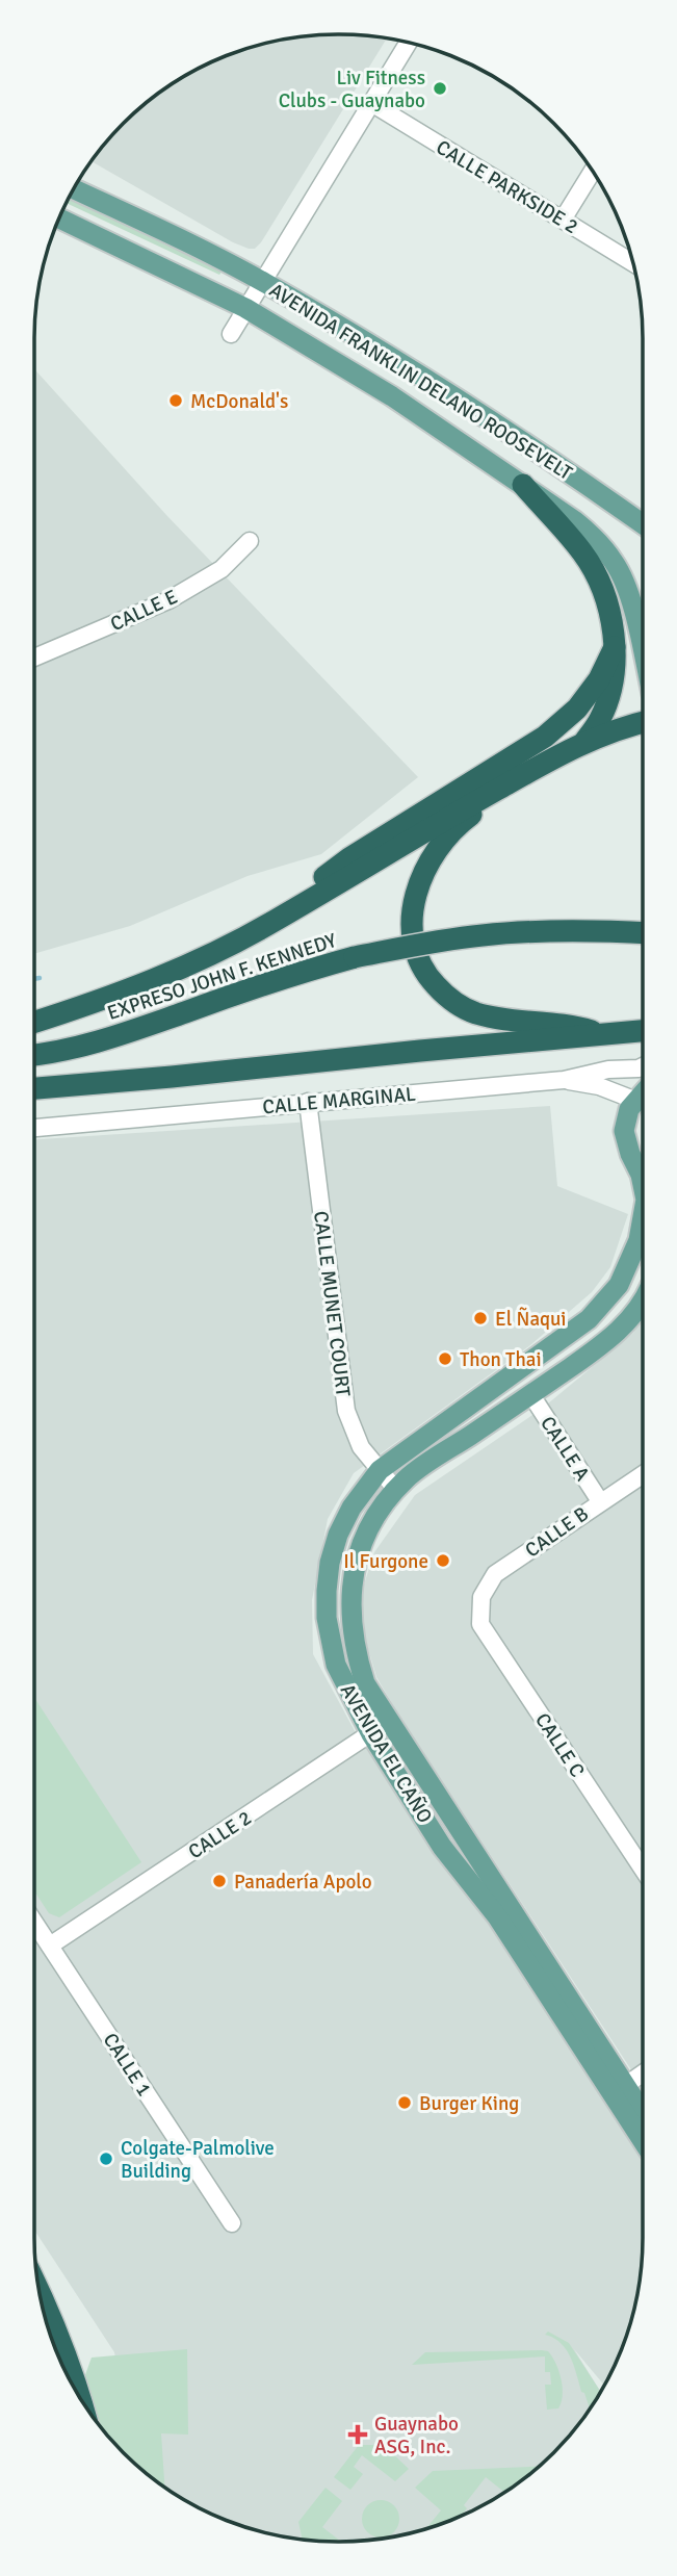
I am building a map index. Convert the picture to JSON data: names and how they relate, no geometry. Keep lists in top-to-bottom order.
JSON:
{
  "streets": {
    "highway": ["EXPRESO JOHN F. KENNEDY"],
    "main road": ["AVENIDA FRANKLIN DELANO ROOSEVELT", "AVENIDA EL CAÑO"],
    "street": [
      "CALLE PARKSIDE 2",
      "CALLE E",
      "CALLE MARGINAL",
      "CALLE MUNET COURT",
      "CALLE A",
      "CALLE B",
      "CALLE C",
      "CALLE 2",
      "CALLE 1"
    ]
  },
  "crossings": [
    ["CALLE MARGINAL", "CALLE MUNET COURT"],
    ["CALLE MUNET COURT", "AVENIDA EL CAÑO"],
    ["CALLE A", "CALLE B"],
    ["CALLE A", "AVENIDA EL CAÑO"],
    ["CALLE B", "CALLE C"],
    ["AVENIDA EL CAÑO", "CALLE 2"],
    ["CALLE 2", "CALLE 1"]
  ],
  "places": {
    "other": [
      "Liv Fitness Clubs - Guaynabo",
      "McDonald's",
      "El Ñaqui",
      "Thon Thai",
      "Il Furgone",
      "Panadería Apolo",
      "Burger King",
      "Colgate-Palmolive Building"
    ],
    "health": ["Guaynabo ASG, Inc."]
  }
}
